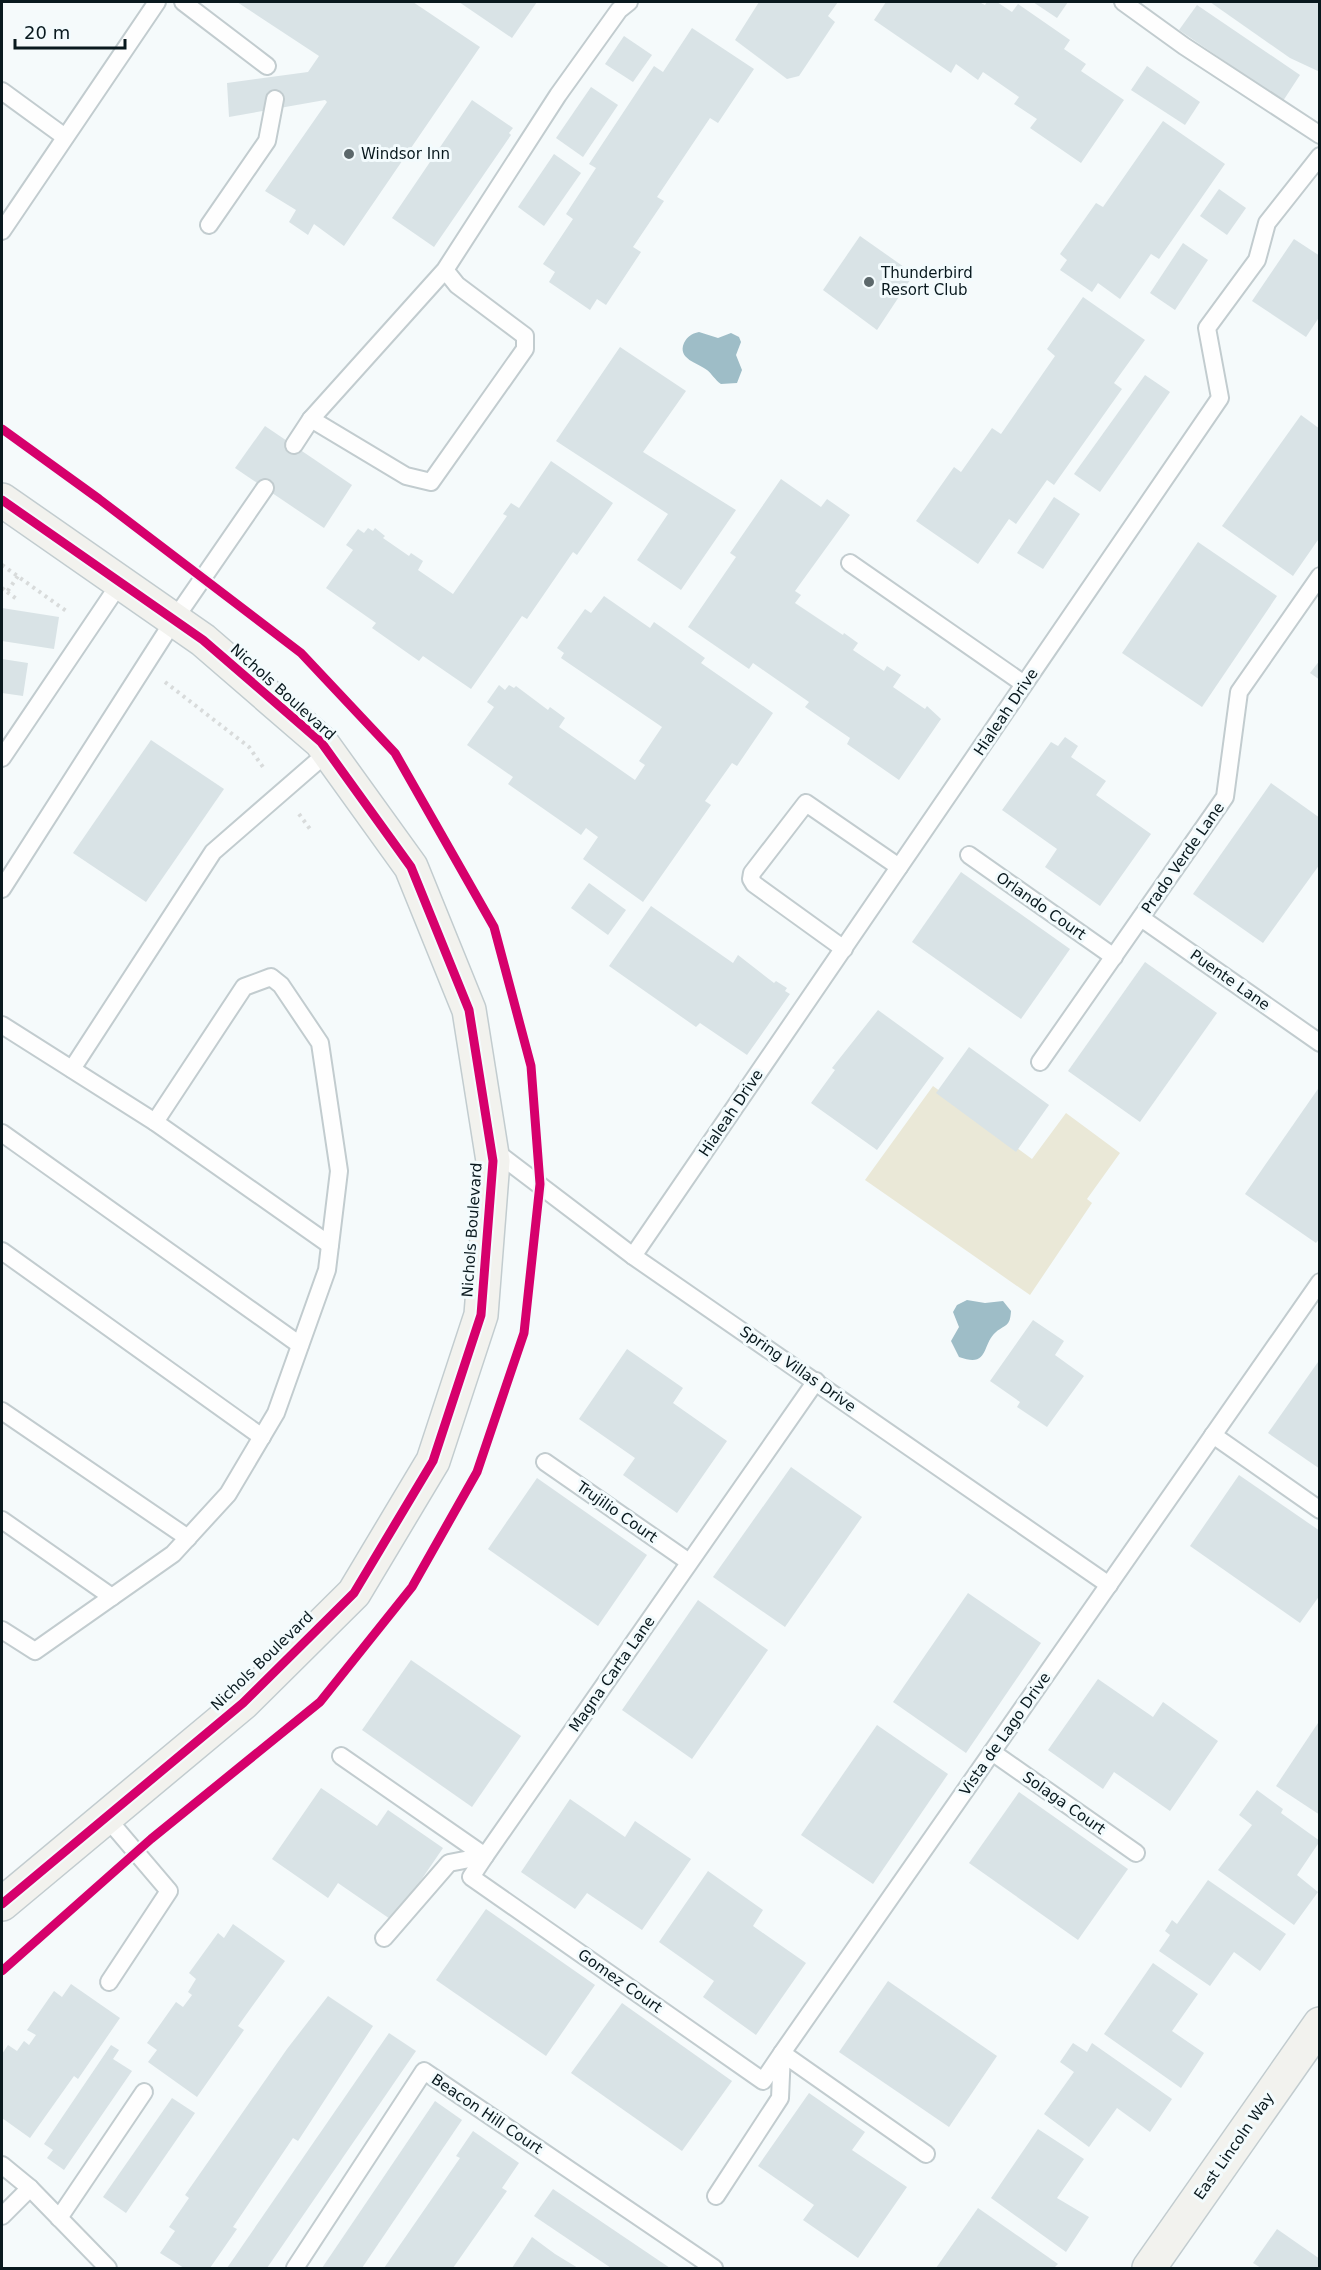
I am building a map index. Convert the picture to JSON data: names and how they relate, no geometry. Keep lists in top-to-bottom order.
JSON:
{
  "streets": {
    "street": ["Nichols Boulevard", "East Lincoln Way"],
    "lane": [
      "Hialeah Drive",
      "Prado Verde Lane",
      "Orlando Court",
      "Puente Lane",
      "Spring Villas Drive",
      "Trujilio Court",
      "Magna Carta Lane",
      "Vista de Lago Drive",
      "Solaga Court",
      "Gomez Court",
      "Beacon Hill Court"
    ]
  },
  "crossings": [
    ["Nichols Boulevard", "Spring Villas Drive"],
    ["Hialeah Drive", "Spring Villas Drive"],
    ["Prado Verde Lane", "Orlando Court"],
    ["Prado Verde Lane", "Puente Lane"],
    ["Spring Villas Drive", "Magna Carta Lane"],
    ["Spring Villas Drive", "Vista de Lago Drive"],
    ["Trujilio Court", "Magna Carta Lane"],
    ["Magna Carta Lane", "Gomez Court"],
    ["Vista de Lago Drive", "Solaga Court"],
    ["Vista de Lago Drive", "Gomez Court"]
  ],
  "places": ["Windsor Inn", "Thunderbird Resort Club"],
  "scale_bar": "20 m"
}
